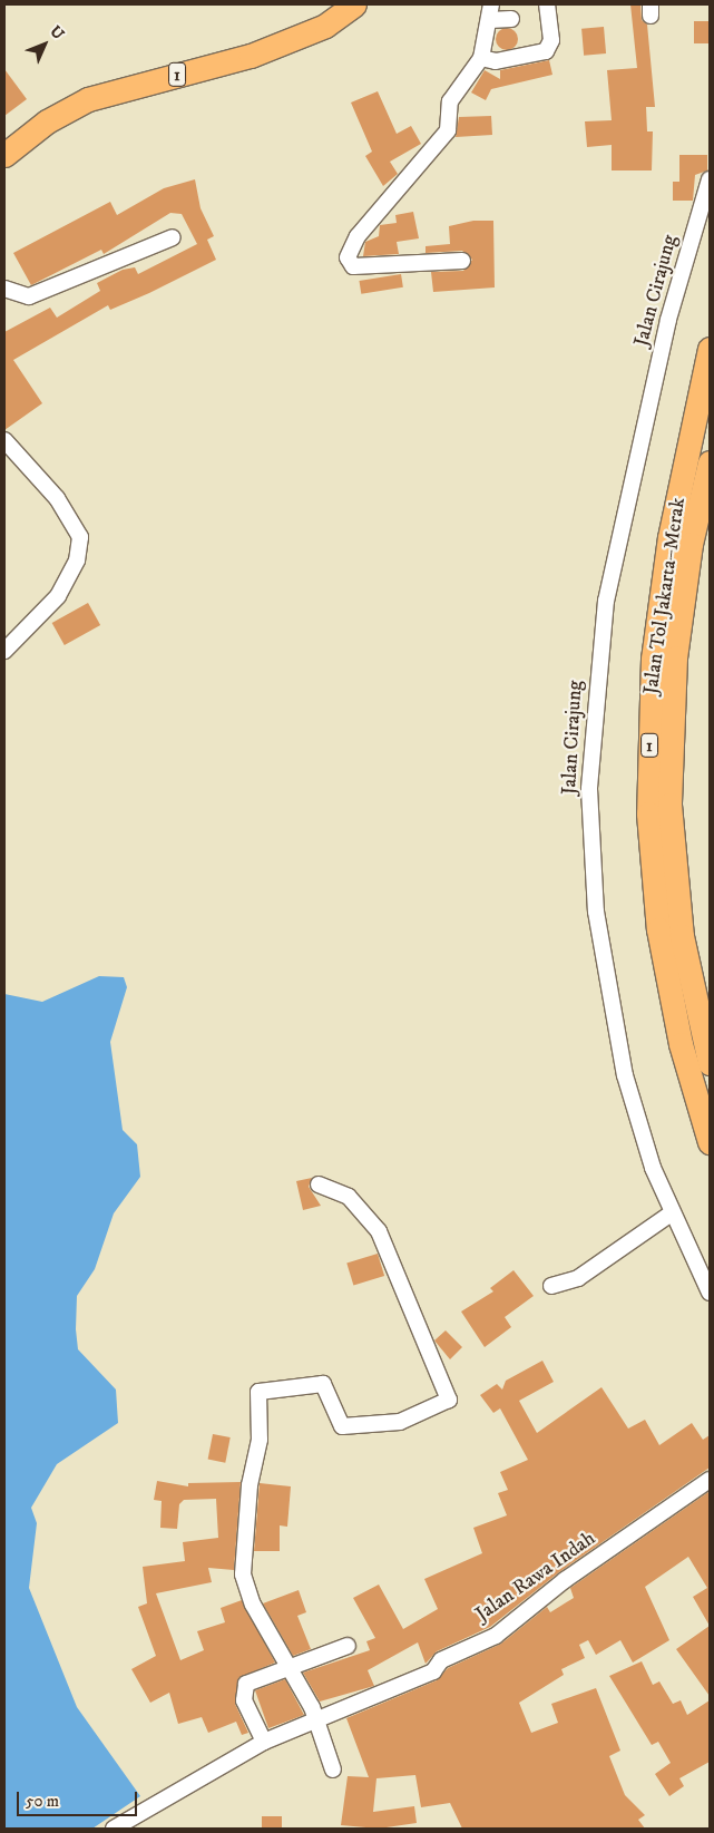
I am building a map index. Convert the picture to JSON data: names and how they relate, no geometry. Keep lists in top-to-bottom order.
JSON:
{
  "streets": {
    "highway": ["1", "Jalan Tol Jakarta–Merak"],
    "street": ["Jalan Cirajung", "Jalan Rawa Indah"]
  },
  "scale_bar": "50 m",
  "north": "top right"
}
